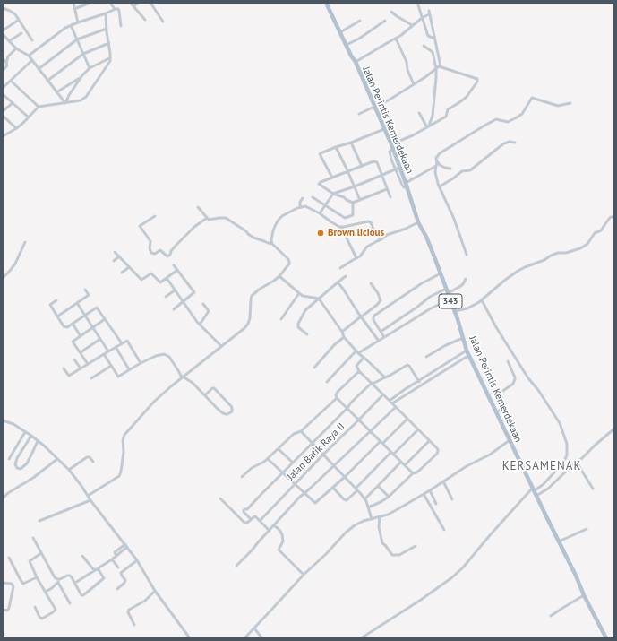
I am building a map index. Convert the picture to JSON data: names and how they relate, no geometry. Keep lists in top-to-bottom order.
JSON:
{
  "streets": {
    "main road": ["Jalan Perintis Kemerdekaan", "343"],
    "street": ["Jalan Batik Raya II"]
  },
  "districts": ["KERSAMENAK"],
  "places": ["Brown.licious"]
}
